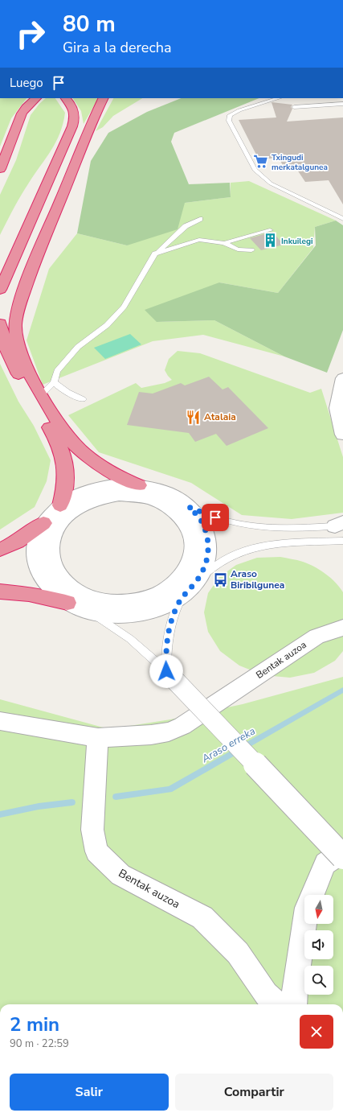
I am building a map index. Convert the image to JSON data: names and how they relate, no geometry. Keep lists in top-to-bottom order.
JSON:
{
  "streets": {
    "street": ["Bentak auzoa"]
  },
  "water": ["Araso erreka"],
  "places": {
    "supermarket": ["Txingudi merkatalgunea"],
    "building": ["Inkuilegi"],
    "restaurant": ["Atalaia"],
    "bus stop": ["Araso Biribilgunea"]
  },
  "north": "bottom",
  "page": {
    "turn": ["80 m", "Gira a la derecha"],
    "then": "Luego",
    "heading": ["2 min", "90 m · 22:59"],
    "buttons": ["Salir", "Compartir"]
  }
}
